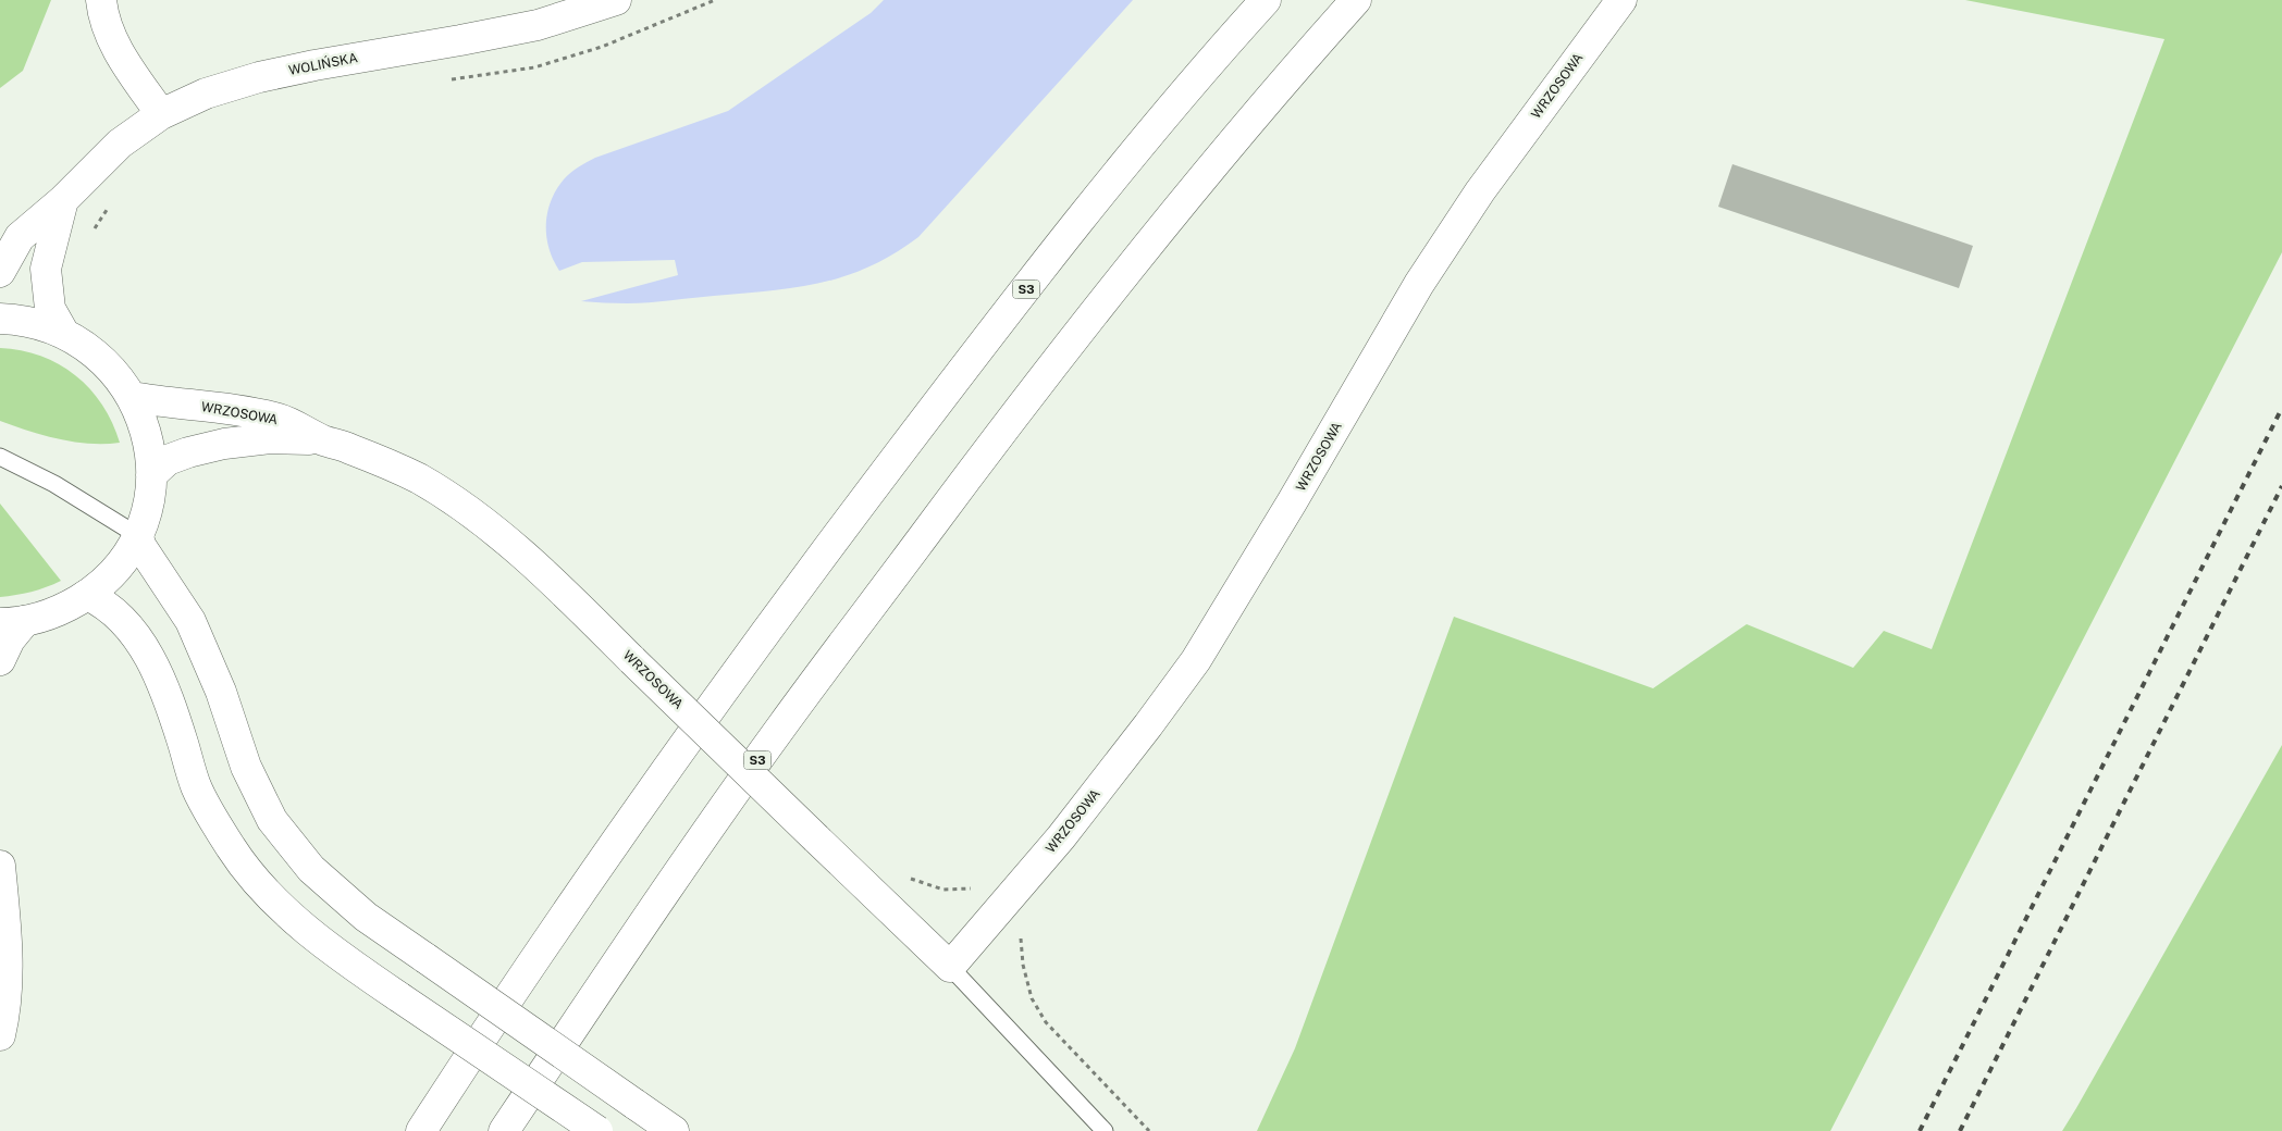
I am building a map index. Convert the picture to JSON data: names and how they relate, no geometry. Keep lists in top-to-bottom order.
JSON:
{
  "streets": {
    "main road": ["WOLIŃSKA", "WRZOSOWA", "S3"]
  }
}
